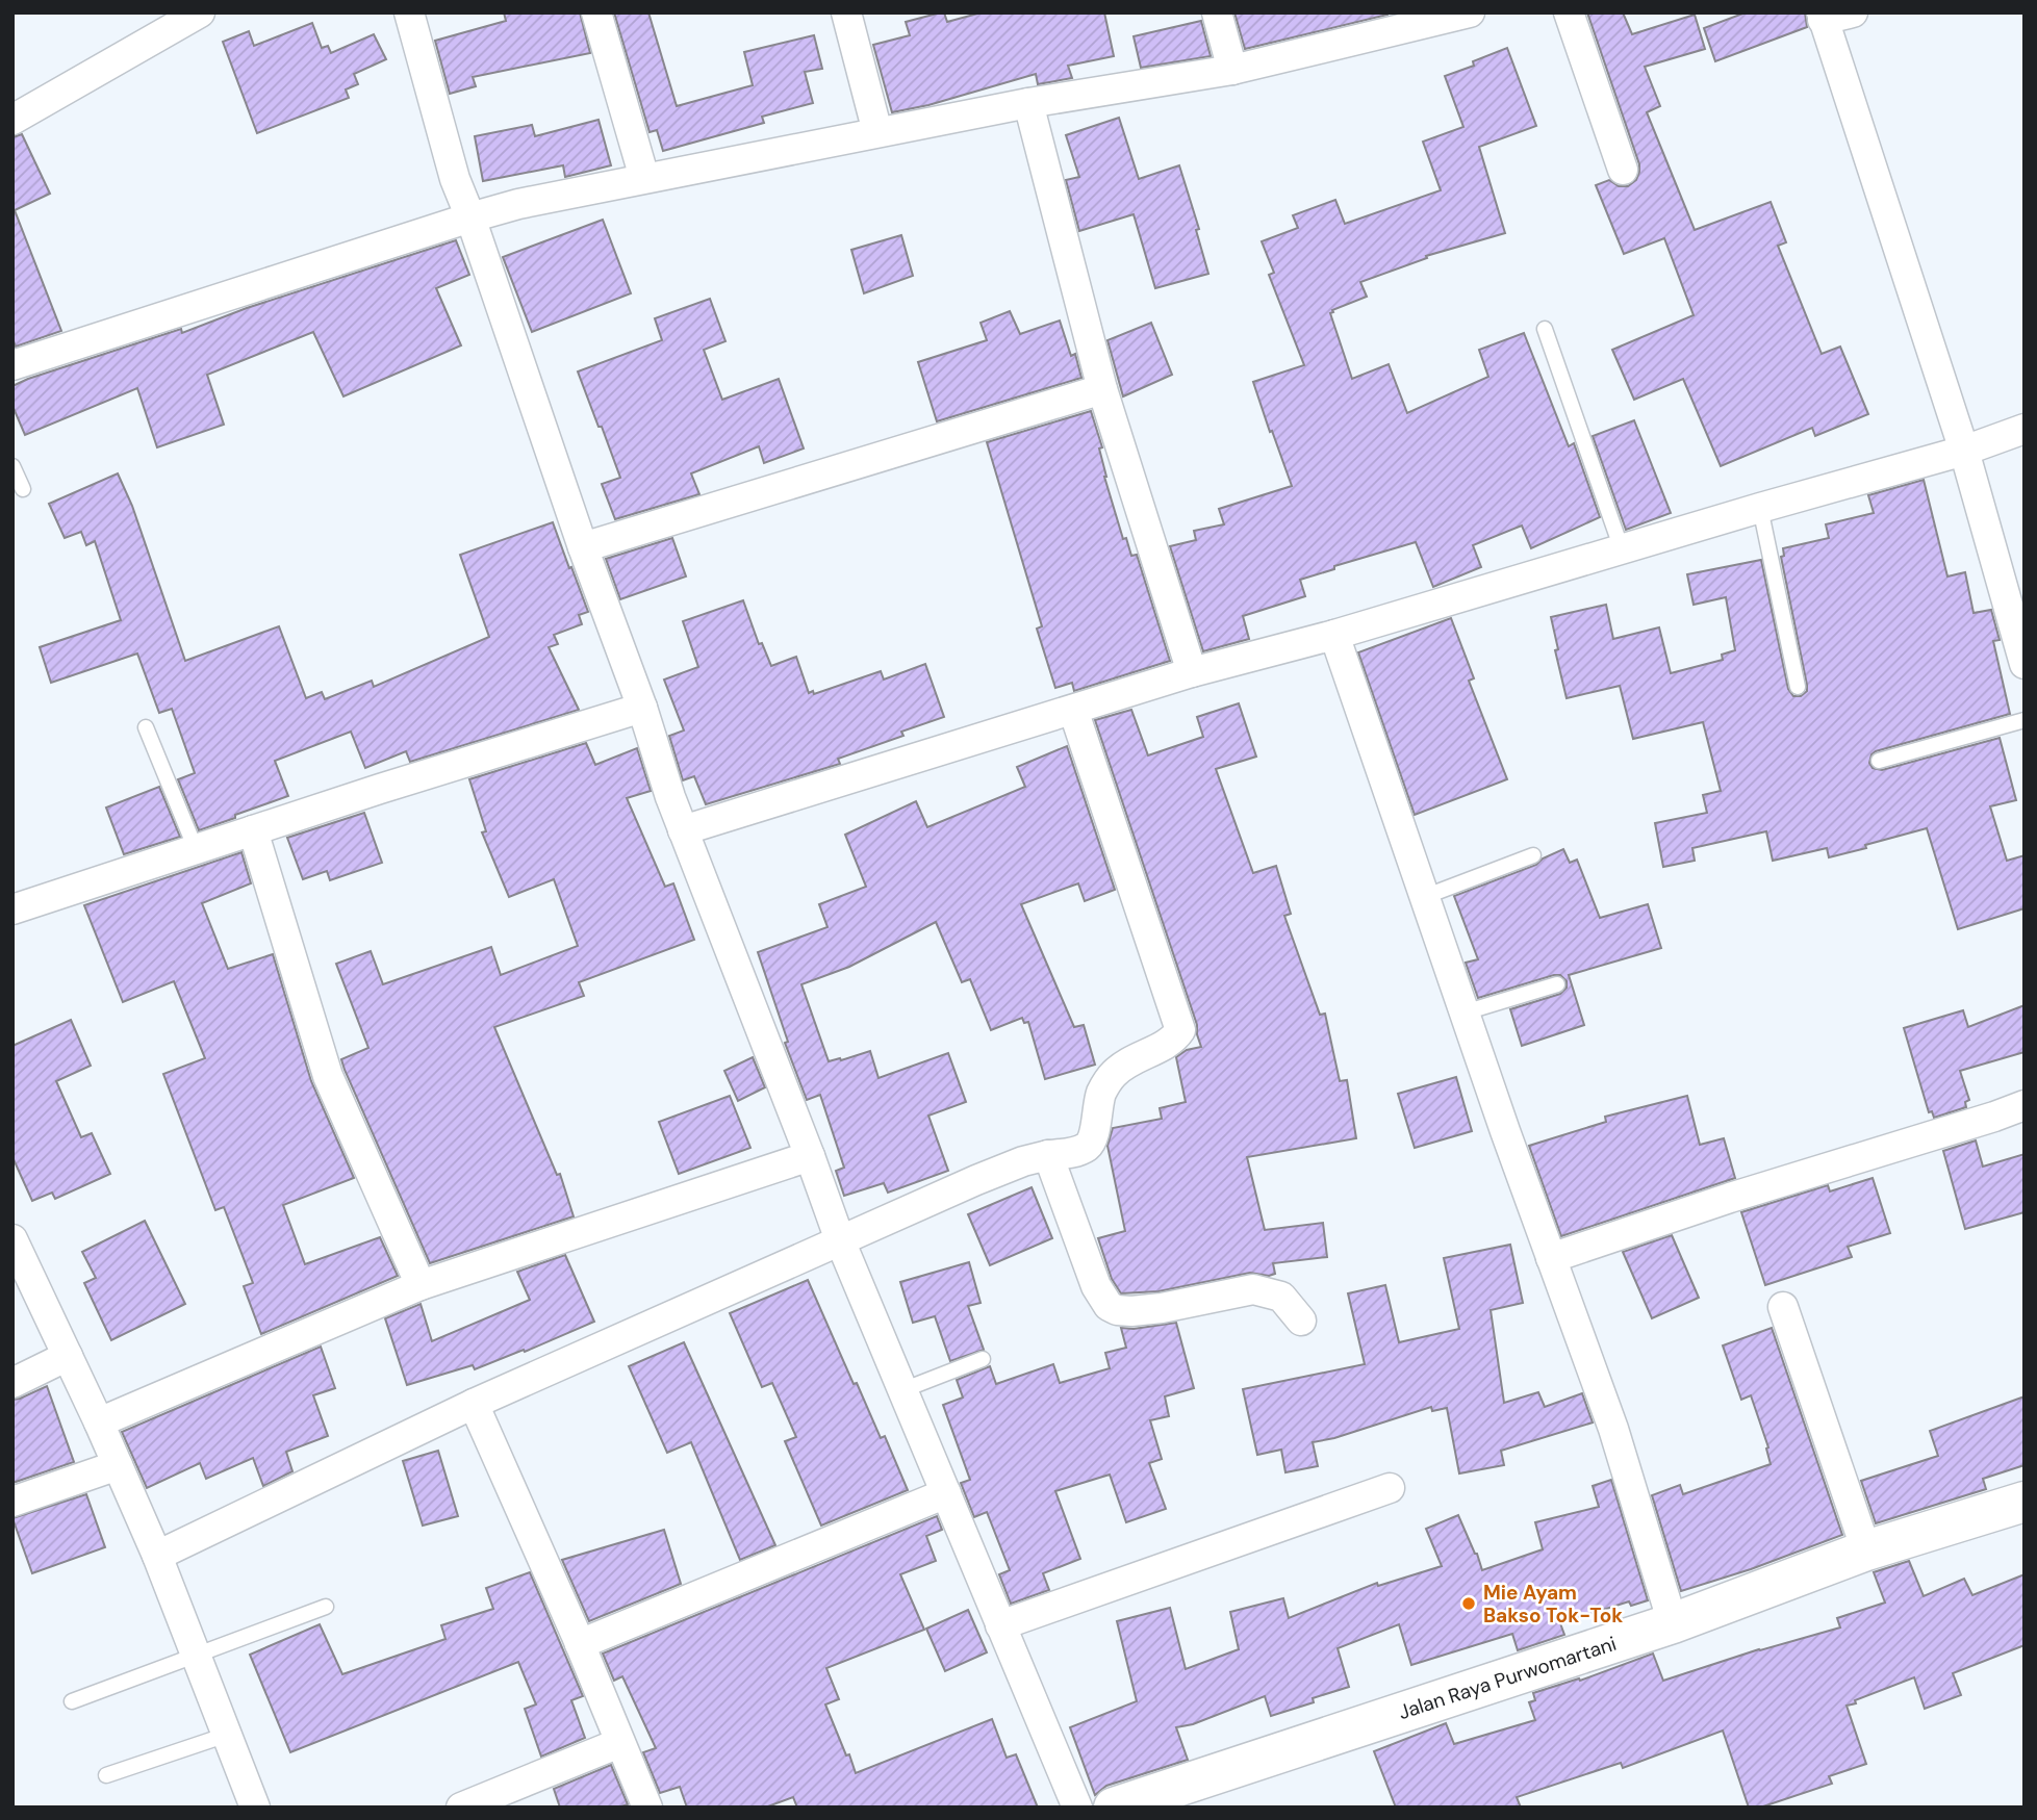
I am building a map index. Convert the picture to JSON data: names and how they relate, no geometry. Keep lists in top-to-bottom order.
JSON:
{
  "streets": {
    "street": ["Jalan Raya Purwomartani"]
  },
  "places": ["Mie Ayam Bakso Tok-Tok"]
}
